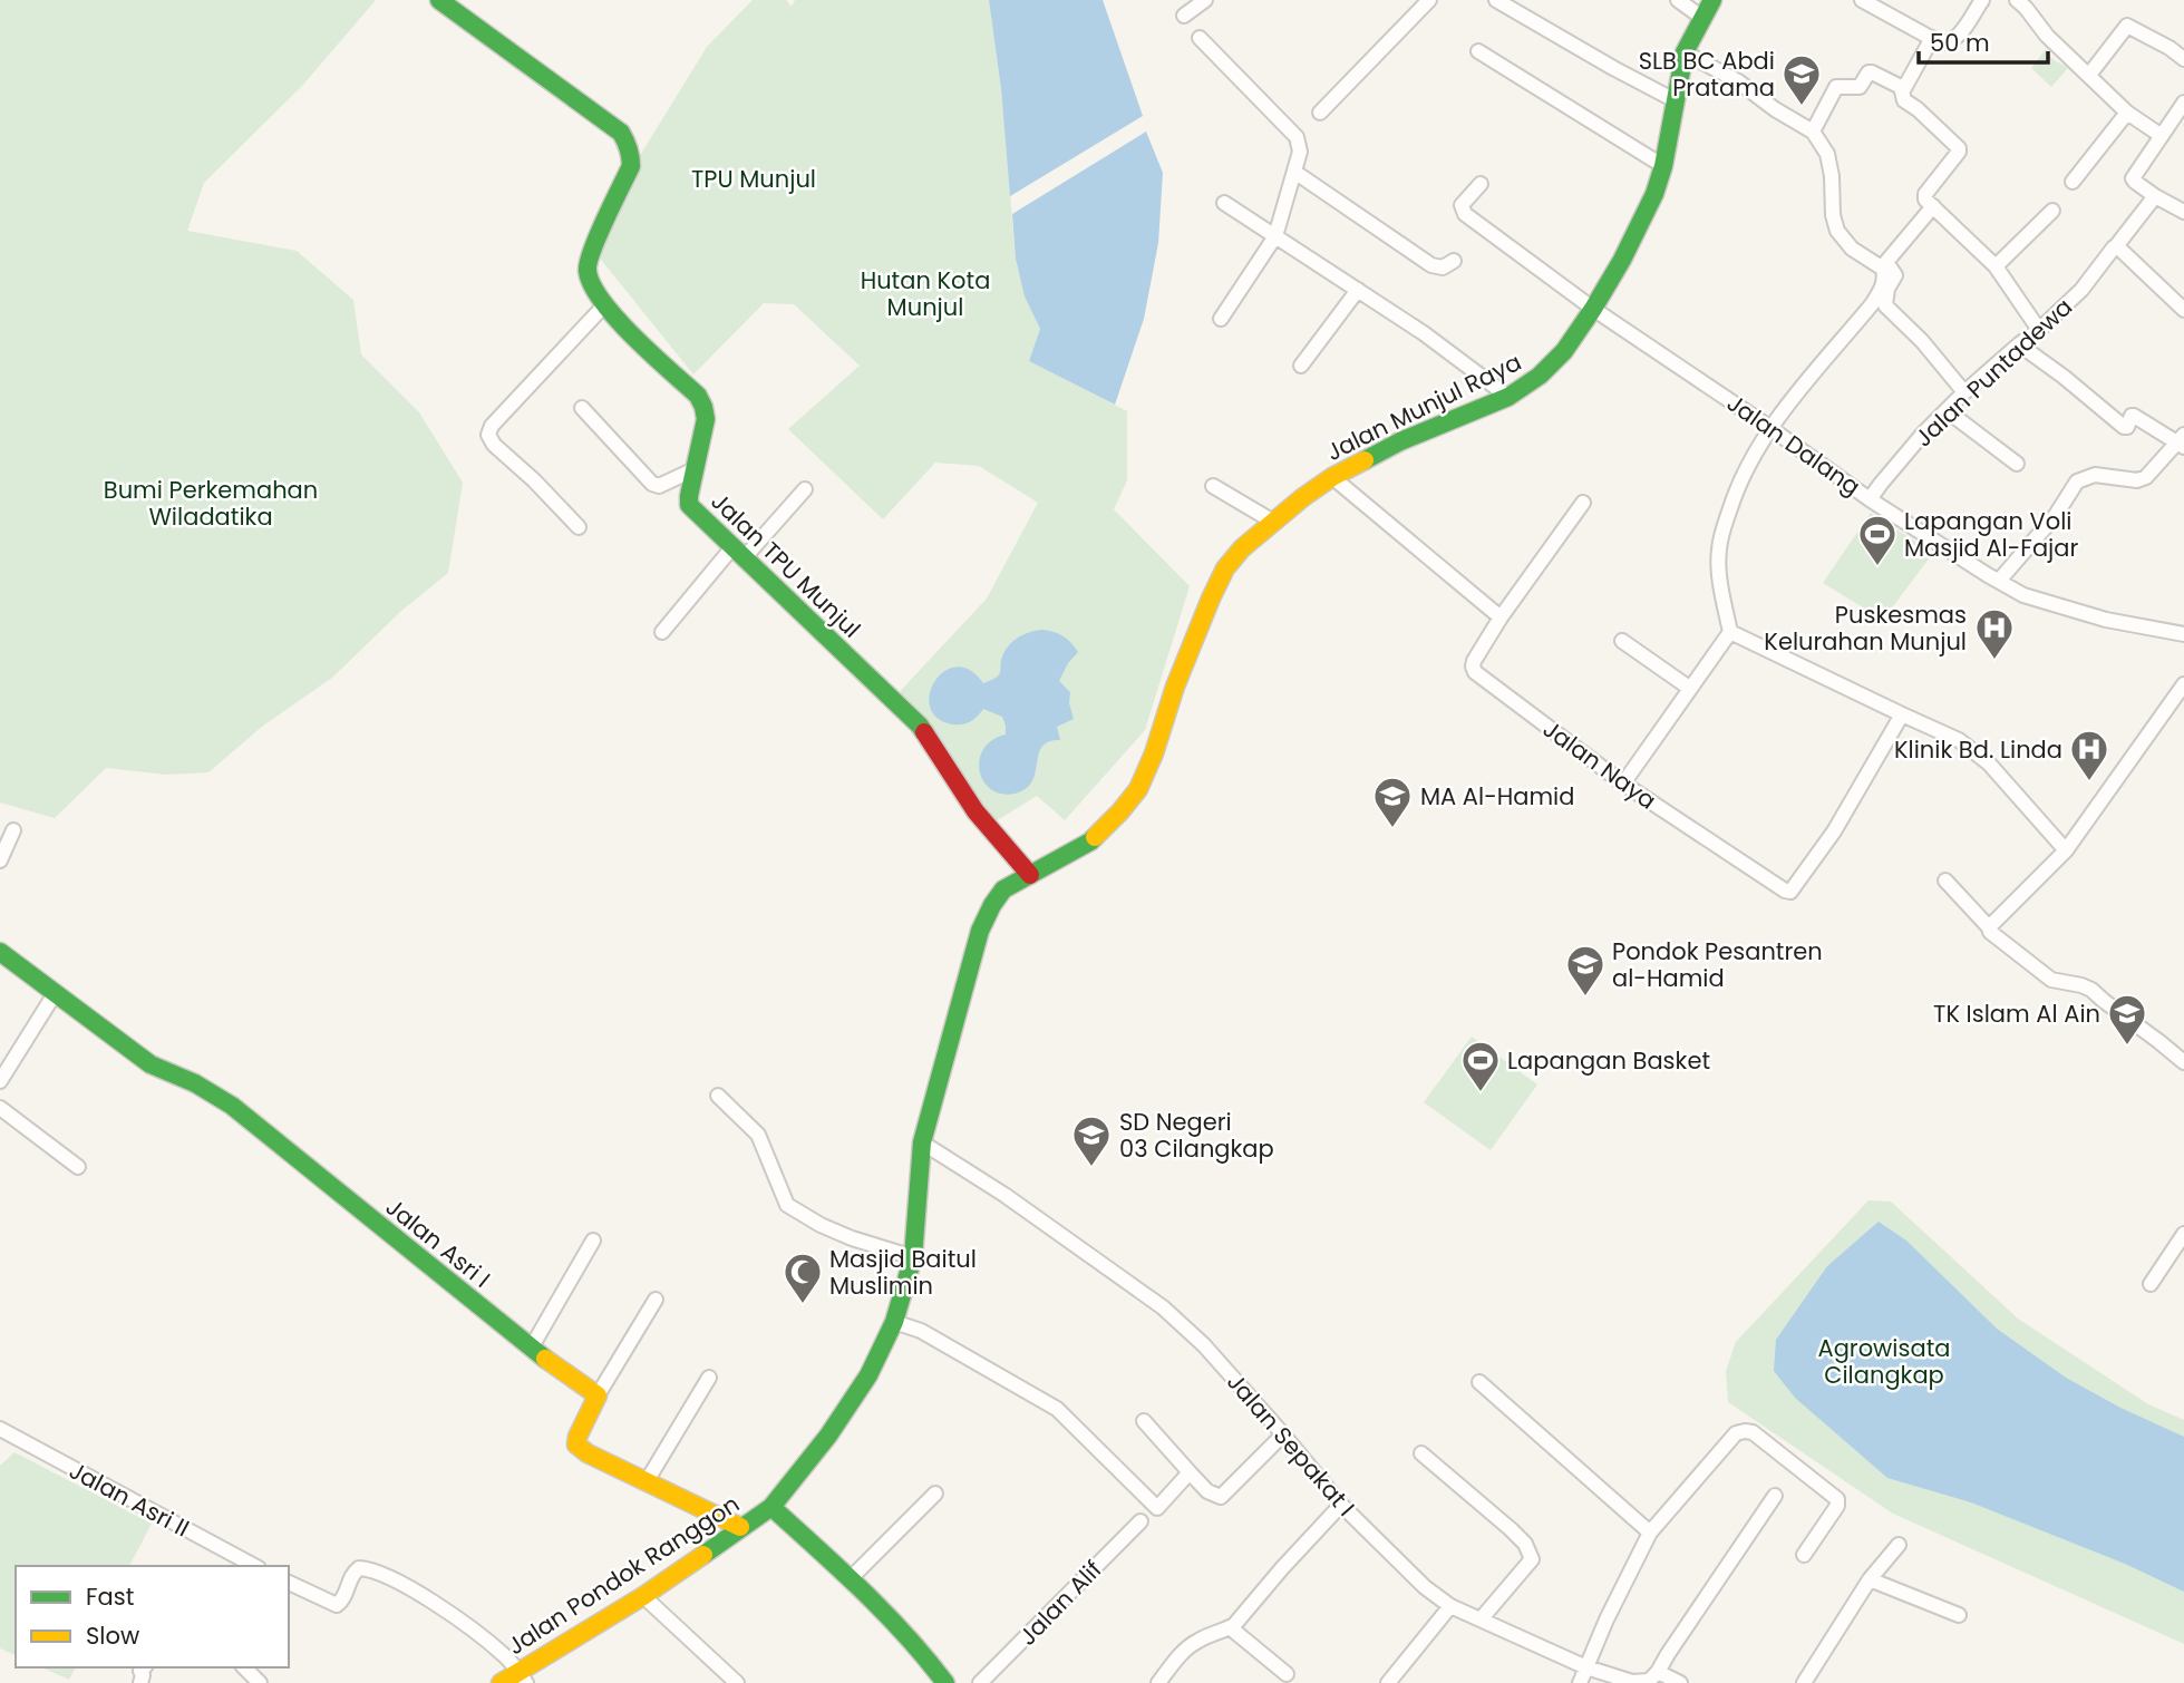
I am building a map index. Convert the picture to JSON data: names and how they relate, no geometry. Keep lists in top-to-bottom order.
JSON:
{
  "streets": {
    "street": [
      "Jalan Puntadewa",
      "Jalan Munjul Raya",
      "Jalan Dalang",
      "Jalan TPU Munjul",
      "Jalan Naya",
      "Jalan Asri I",
      "Jalan Sepakat I",
      "Jalan Asri II",
      "Jalan Pondok Ranggon",
      "Jalan Alif"
    ]
  },
  "crossings": [
    ["Jalan Puntadewa", "Jalan Dalang"],
    ["Jalan Munjul Raya", "Jalan Dalang"],
    ["Jalan Munjul Raya", "Jalan TPU Munjul"],
    ["Jalan Munjul Raya", "Jalan Pondok Ranggon"],
    ["Jalan TPU Munjul", "Jalan Pondok Ranggon"],
    ["Jalan Sepakat I", "Jalan Pondok Ranggon"]
  ],
  "parks": [
    "TPU Munjul",
    "Hutan Kota Munjul",
    "Bumi Perkemahan Wiladatika",
    "Agrowisata Cilangkap"
  ],
  "places": {
    "school or university": [
      "SLB BC Abdi Pratama",
      "MA Al-Hamid",
      "Pondok Pesantren al-Hamid",
      "TK Islam Al Ain",
      "SD Negeri 03 Cilangkap"
    ],
    "sports": ["Lapangan Voli Masjid Al-Fajar", "Lapangan Basket"],
    "hospital": ["Puskesmas Kelurahan Munjul", "Klinik Bd. Linda"],
    "mosque": ["Masjid Baitul Muslimin"]
  },
  "legend": ["Fast", "Slow"],
  "scale_bar": "50 m"
}
